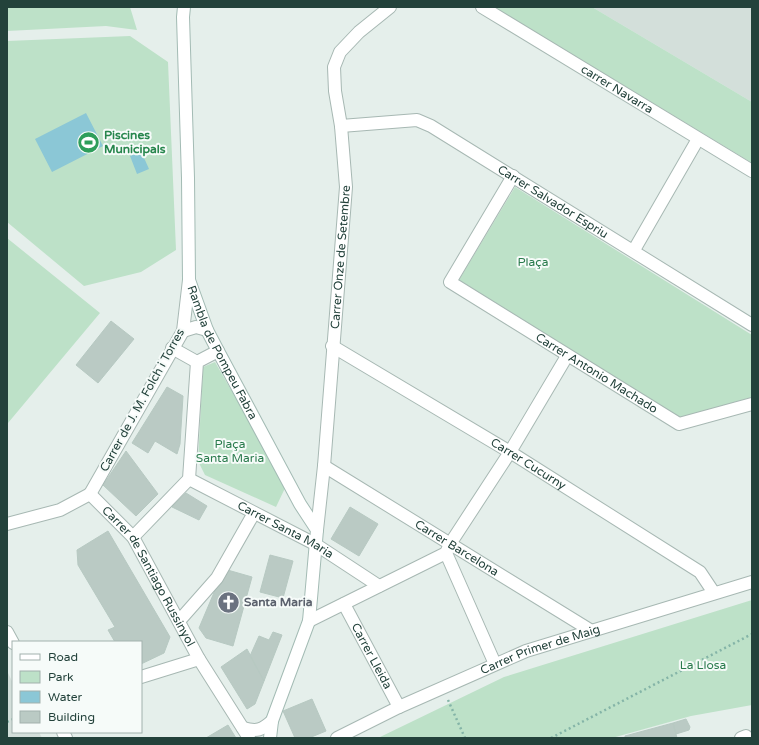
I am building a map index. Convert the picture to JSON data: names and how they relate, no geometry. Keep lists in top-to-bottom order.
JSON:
{
  "streets": {
    "street": [
      "carrer Navarra",
      "Carrer Salvador Espriu",
      "Carrer Onze de Setembre",
      "Rambla de Pompeu Fabra",
      "Carrer Antonio Machado",
      "Carrer de J. M. Folch i Torres",
      "Carrer Cucurny",
      "Carrer Santa Maria",
      "Carrer Barcelona",
      "Carrer de Santiago Russinyol",
      "Carrer Primer de Maig",
      "Carrer Lleida"
    ]
  },
  "crossings": [
    ["Carrer Salvador Espriu", "Carrer Onze de Setembre"],
    ["Carrer Salvador Espriu", "Carrer Antonio Machado"],
    ["Carrer Onze de Setembre", "Rambla de Pompeu Fabra"],
    ["Carrer Onze de Setembre", "Carrer Cucurny"],
    ["Carrer Onze de Setembre", "Carrer Barcelona"],
    ["Rambla de Pompeu Fabra", "Carrer de J. M. Folch i Torres"],
    ["Carrer de J. M. Folch i Torres", "Carrer de Santiago Russinyol"],
    ["Carrer Cucurny", "Carrer Primer de Maig"],
    ["Carrer Barcelona", "Carrer Primer de Maig"],
    ["Carrer Primer de Maig", "Carrer Lleida"]
  ],
  "parks": ["Plaça", "Plaça Santa Maria", "La Llosa"],
  "places": {
    "sports": ["Piscines Municipals"],
    "church": ["Santa Maria"]
  },
  "legend": [
    "Road",
    "Park",
    "Water",
    "Building"
  ]
}
